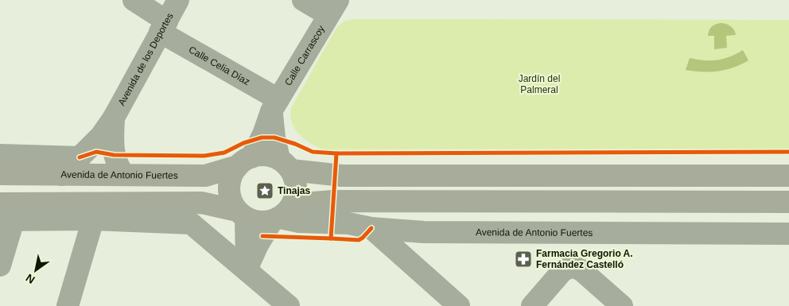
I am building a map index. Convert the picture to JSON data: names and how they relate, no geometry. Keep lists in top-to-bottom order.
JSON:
{
  "streets": {
    "main road": ["Avenida de Antonio Fuertes"],
    "street": ["Calle Carrascoy", "Avenida de los Deportes", "Calle Celia Díaz"]
  },
  "crossings": [
    ["Calle Carrascoy", "Calle Celia Díaz"],
    ["Calle Carrascoy", "Avenida de Antonio Fuertes"],
    ["Avenida de los Deportes", "Calle Celia Díaz"],
    ["Avenida de los Deportes", "Avenida de Antonio Fuertes"]
  ],
  "parks": ["Jardín del Palmeral"],
  "places": {
    "place": ["Tinajas"],
    "pharmacy": ["Farmacia Gregorio A. Fernández Castelló"]
  },
  "north": "bottom left"
}
